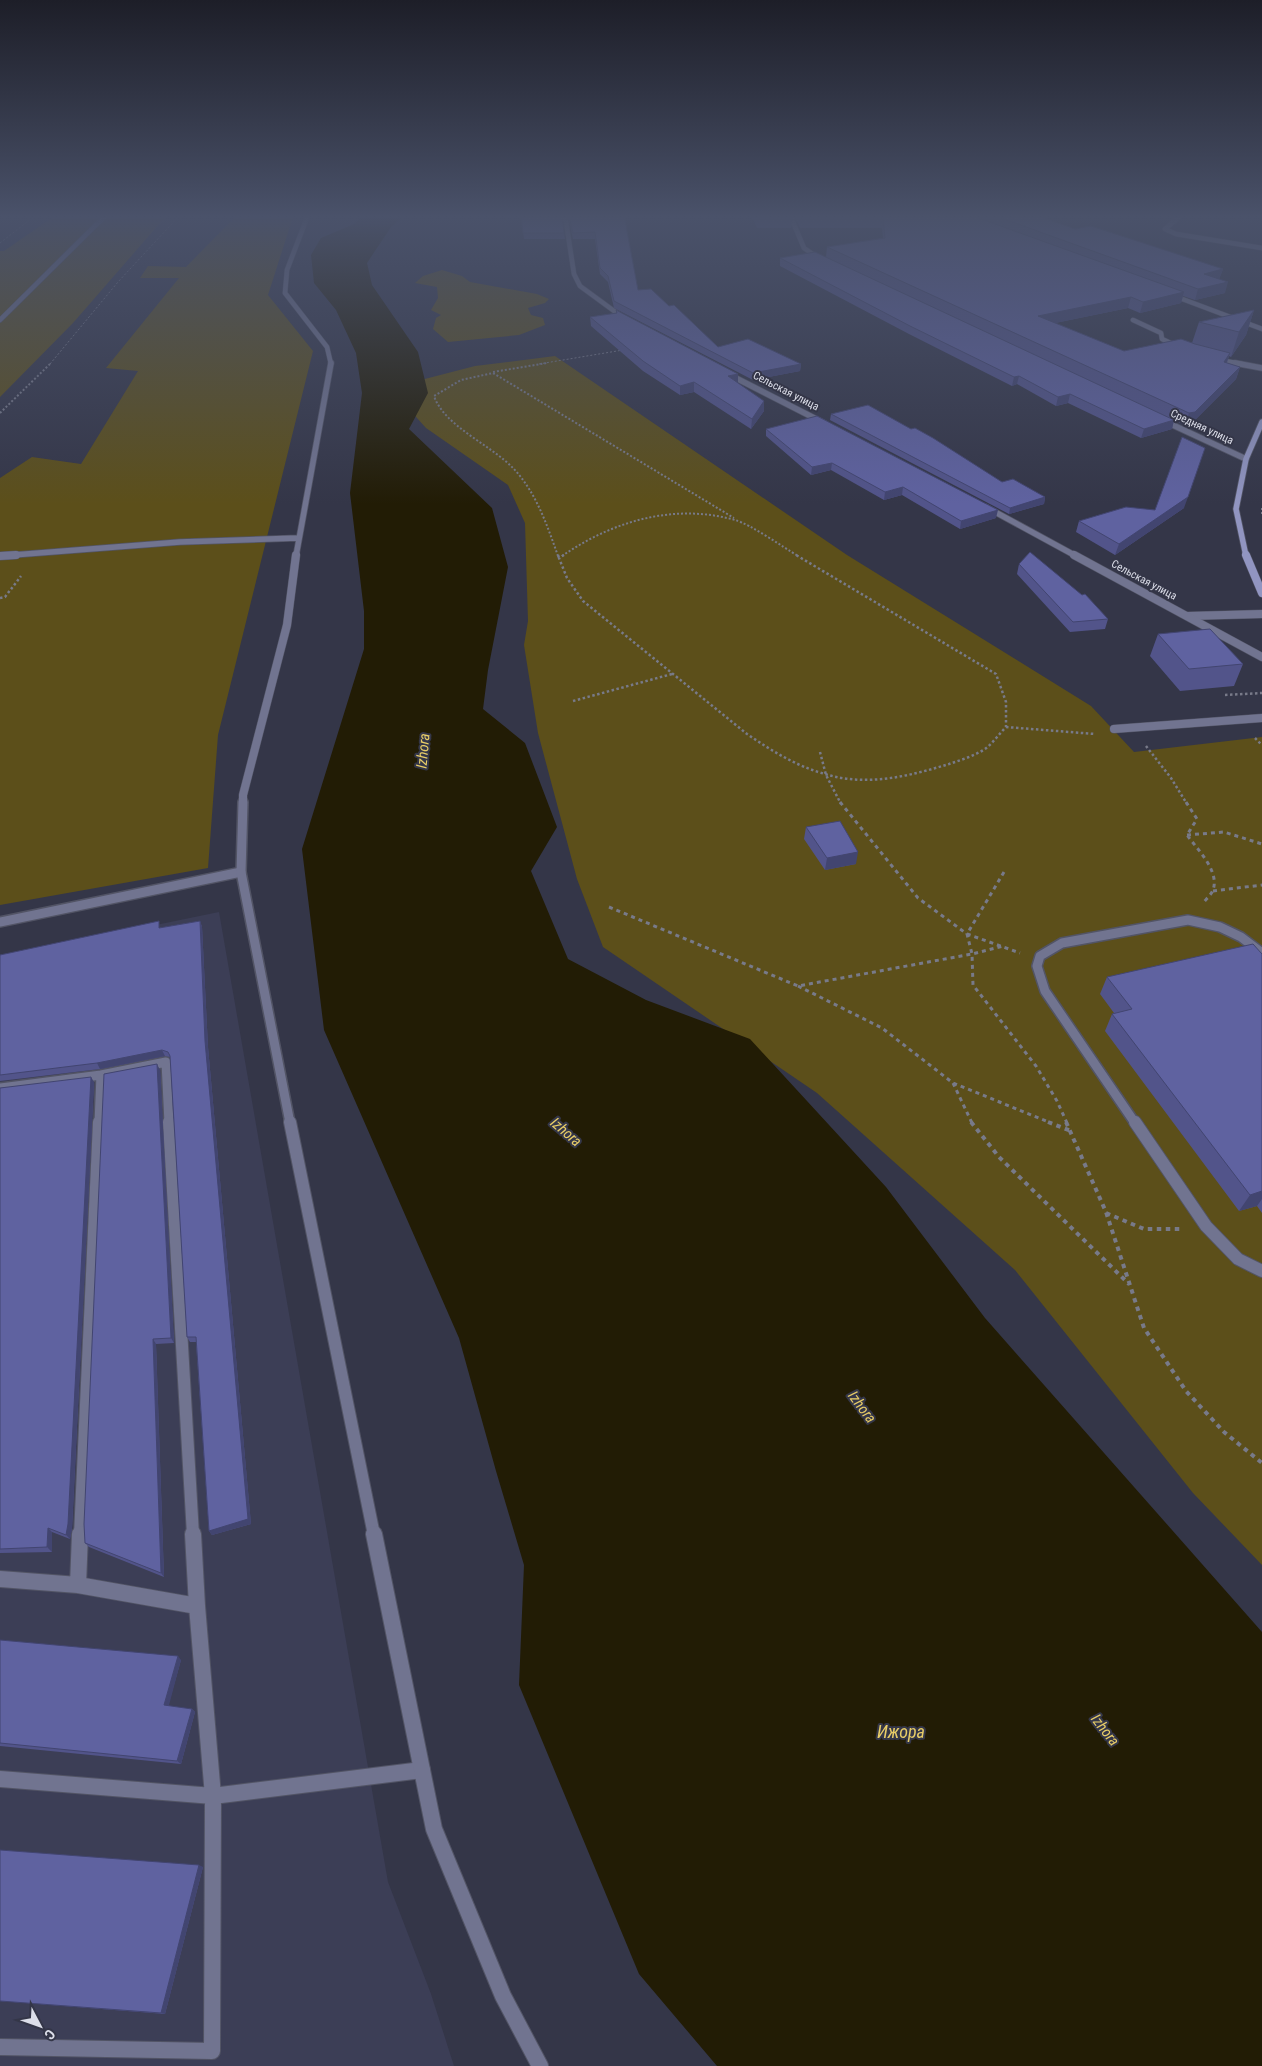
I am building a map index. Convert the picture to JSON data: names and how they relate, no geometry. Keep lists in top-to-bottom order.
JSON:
{
  "streets": {
    "street": ["Сельская улица", "Средняя улица"]
  },
  "water": ["Izhora", "Ижора"],
  "north": "bottom right"
}
